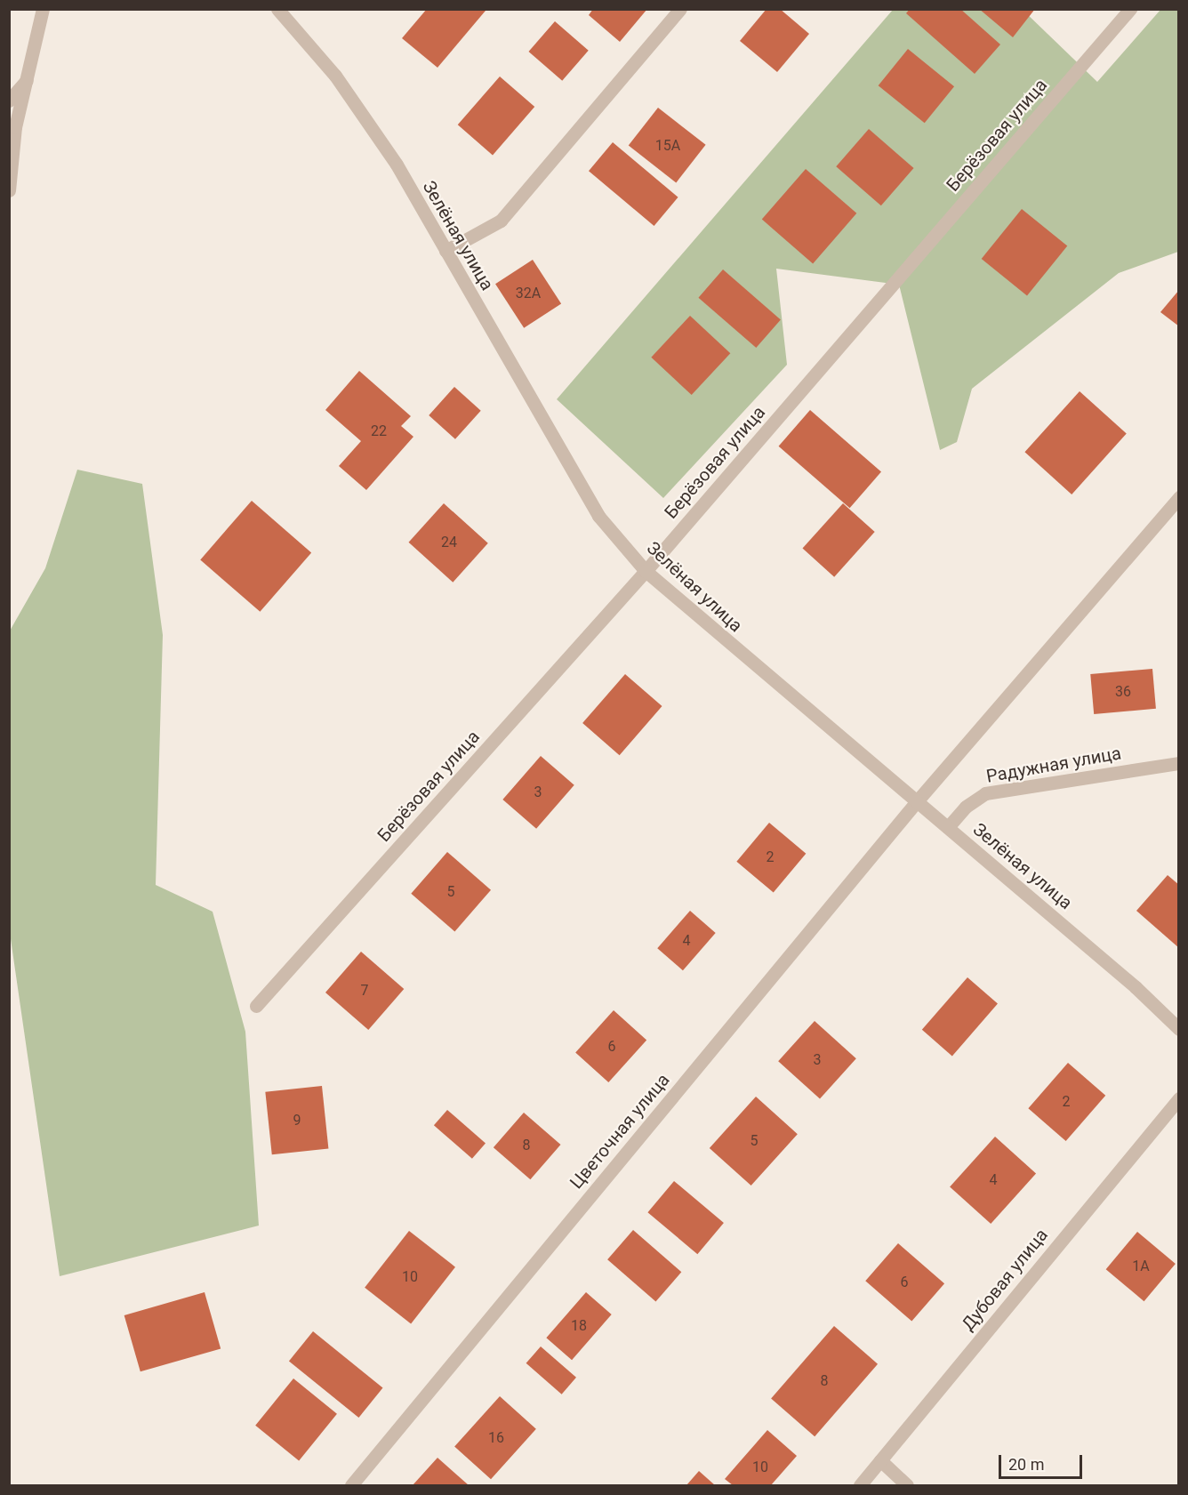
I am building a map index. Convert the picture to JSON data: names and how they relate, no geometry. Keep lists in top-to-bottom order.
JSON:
{
  "streets": {
    "street": [
      "Берёзовая улица",
      "Зелёная улица",
      "Радужная улица",
      "Цветочная улица",
      "Дубовая улица"
    ]
  },
  "crossings": [
    ["Берёзовая улица", "Зелёная улица"],
    ["Зелёная улица", "Радужная улица"],
    ["Зелёная улица", "Цветочная улица"]
  ],
  "house_numbers": [
    "15А",
    "32А",
    "22",
    "24",
    "36",
    "3",
    "2",
    "5",
    "4",
    "7",
    "6",
    "3",
    "2",
    "9",
    "5",
    "8",
    "4",
    "1А",
    "10",
    "6",
    "18",
    "8",
    "16",
    "10"
  ],
  "scale_bar": "20 m"
}
